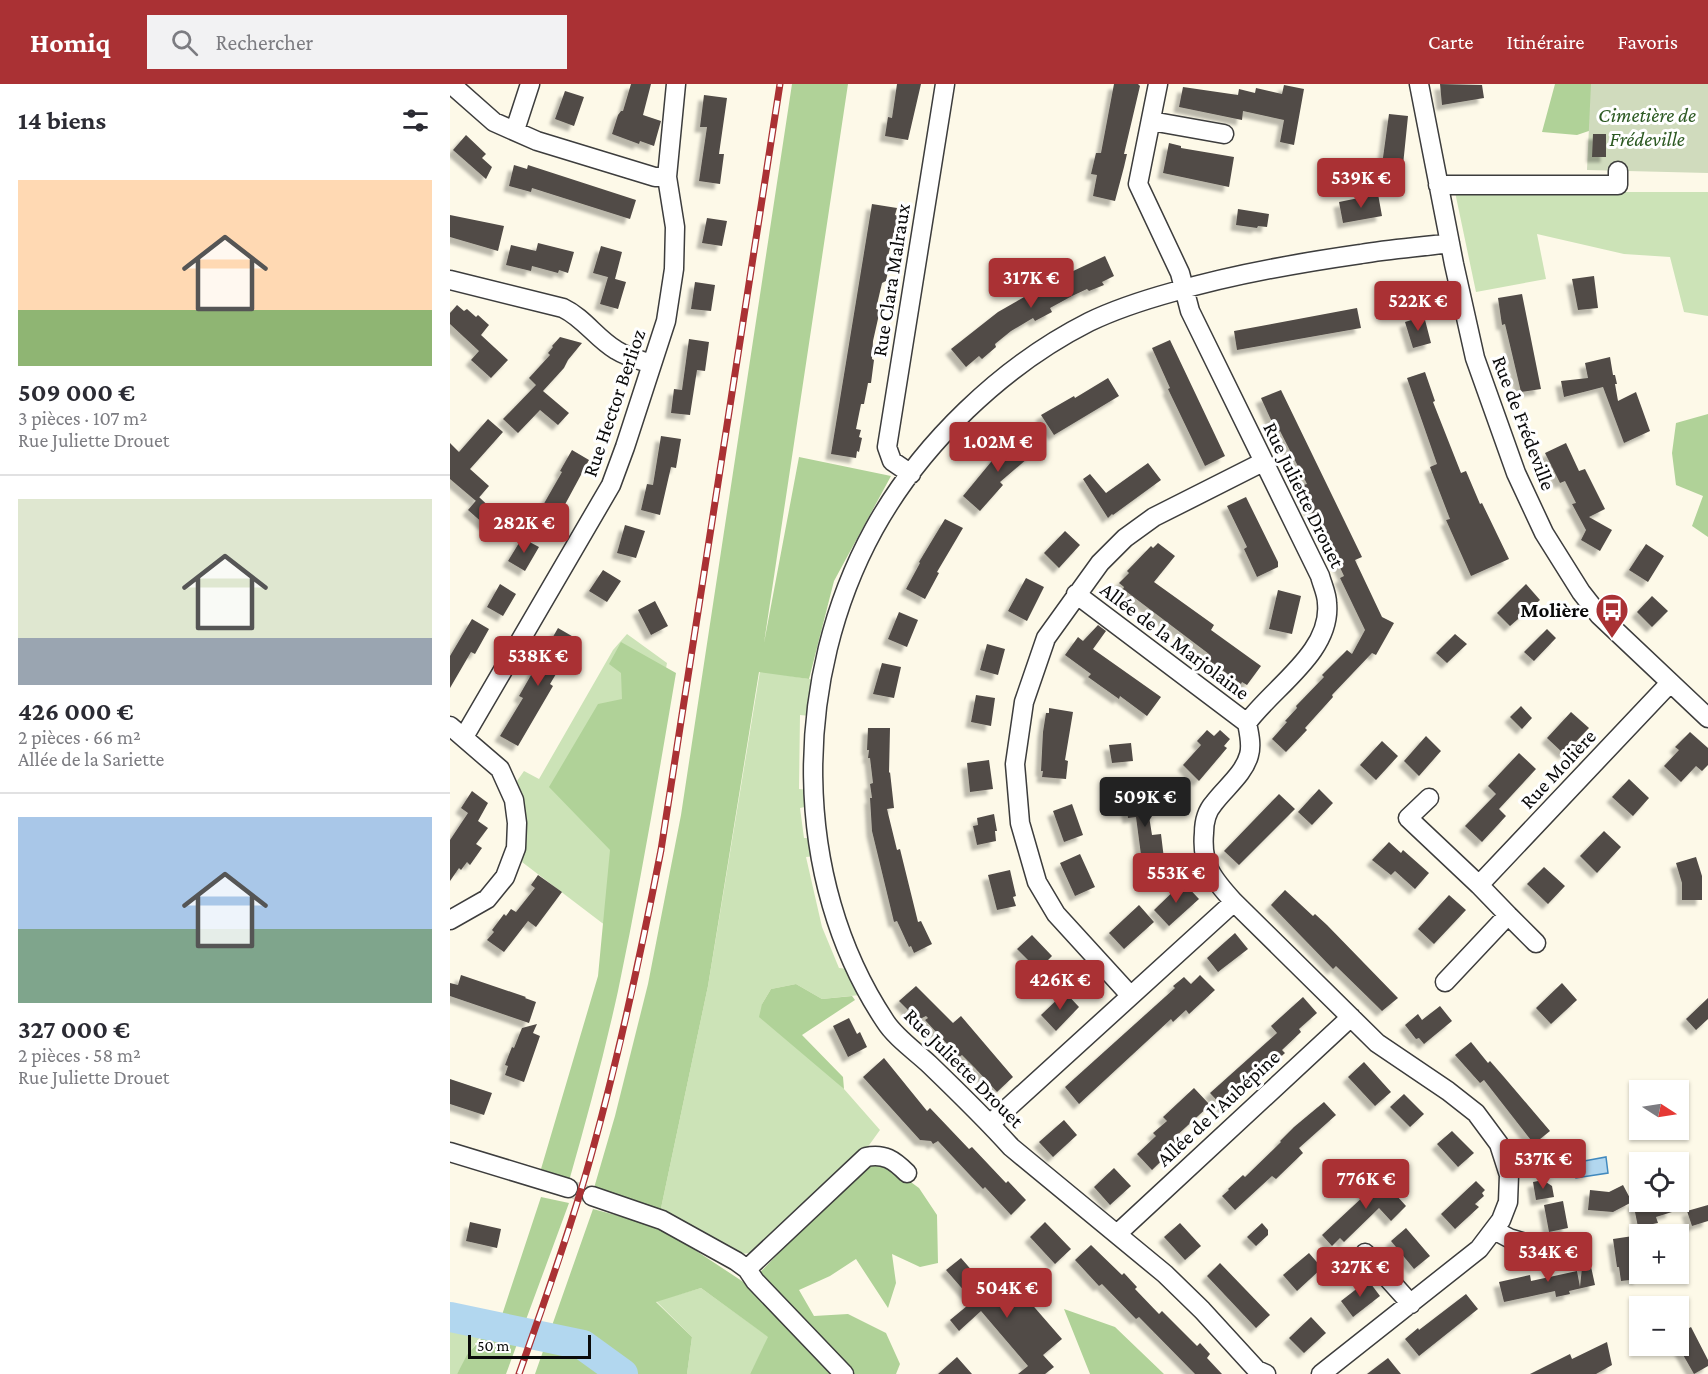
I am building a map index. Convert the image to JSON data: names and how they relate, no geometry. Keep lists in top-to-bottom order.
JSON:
{
  "streets": {
    "street": [
      "Rue Clara Malraux",
      "Rue Hector Berlioz",
      "Rue de Frédeville",
      "Rue Juliette Drouet",
      "Allée de la Marjolaine",
      "Rue Molière",
      "Allée de l'Aubépine"
    ]
  },
  "crossings": [
    ["Rue Clara Malraux", "Rue Juliette Drouet"],
    ["Rue de Frédeville", "Rue Juliette Drouet"],
    ["Rue de Frédeville", "Rue Molière"],
    ["Rue Juliette Drouet", "Allée de la Marjolaine"],
    ["Rue Juliette Drouet", "Allée de l'Aubépine"]
  ],
  "parks": ["Cimetière de Frédeville"],
  "places": {
    "bus stop": ["Molière"]
  },
  "scale_bar": "50 m",
  "north": "right",
  "page": {
    "header": "Homiq",
    "search": "Rechercher",
    "nav": ["Carte", "Itinéraire", "Favoris"],
    "heading": "14 biens",
    "list": [
      {
        "name": "509 000 €",
        "note": "3 pièces · 107 m² · Rue Juliette Drouet"
      },
      {
        "name": "426 000 €",
        "note": "2 pièces · 66 m² · Allée de la Sariette"
      },
      {
        "name": "327 000 €",
        "note": "2 pièces · 58 m² · Rue Juliette Drouet"
      }
    ],
    "price": [
      "539K €",
      "317K €",
      "522K €",
      "1.02M €",
      "282K €",
      "538K €",
      "509K €",
      "553K €",
      "426K €",
      "537K €",
      "776K €",
      "534K €",
      "327K €",
      "504K €"
    ],
    "map_buttons": ["+", "−"],
    "scale": "50 m"
  }
}
